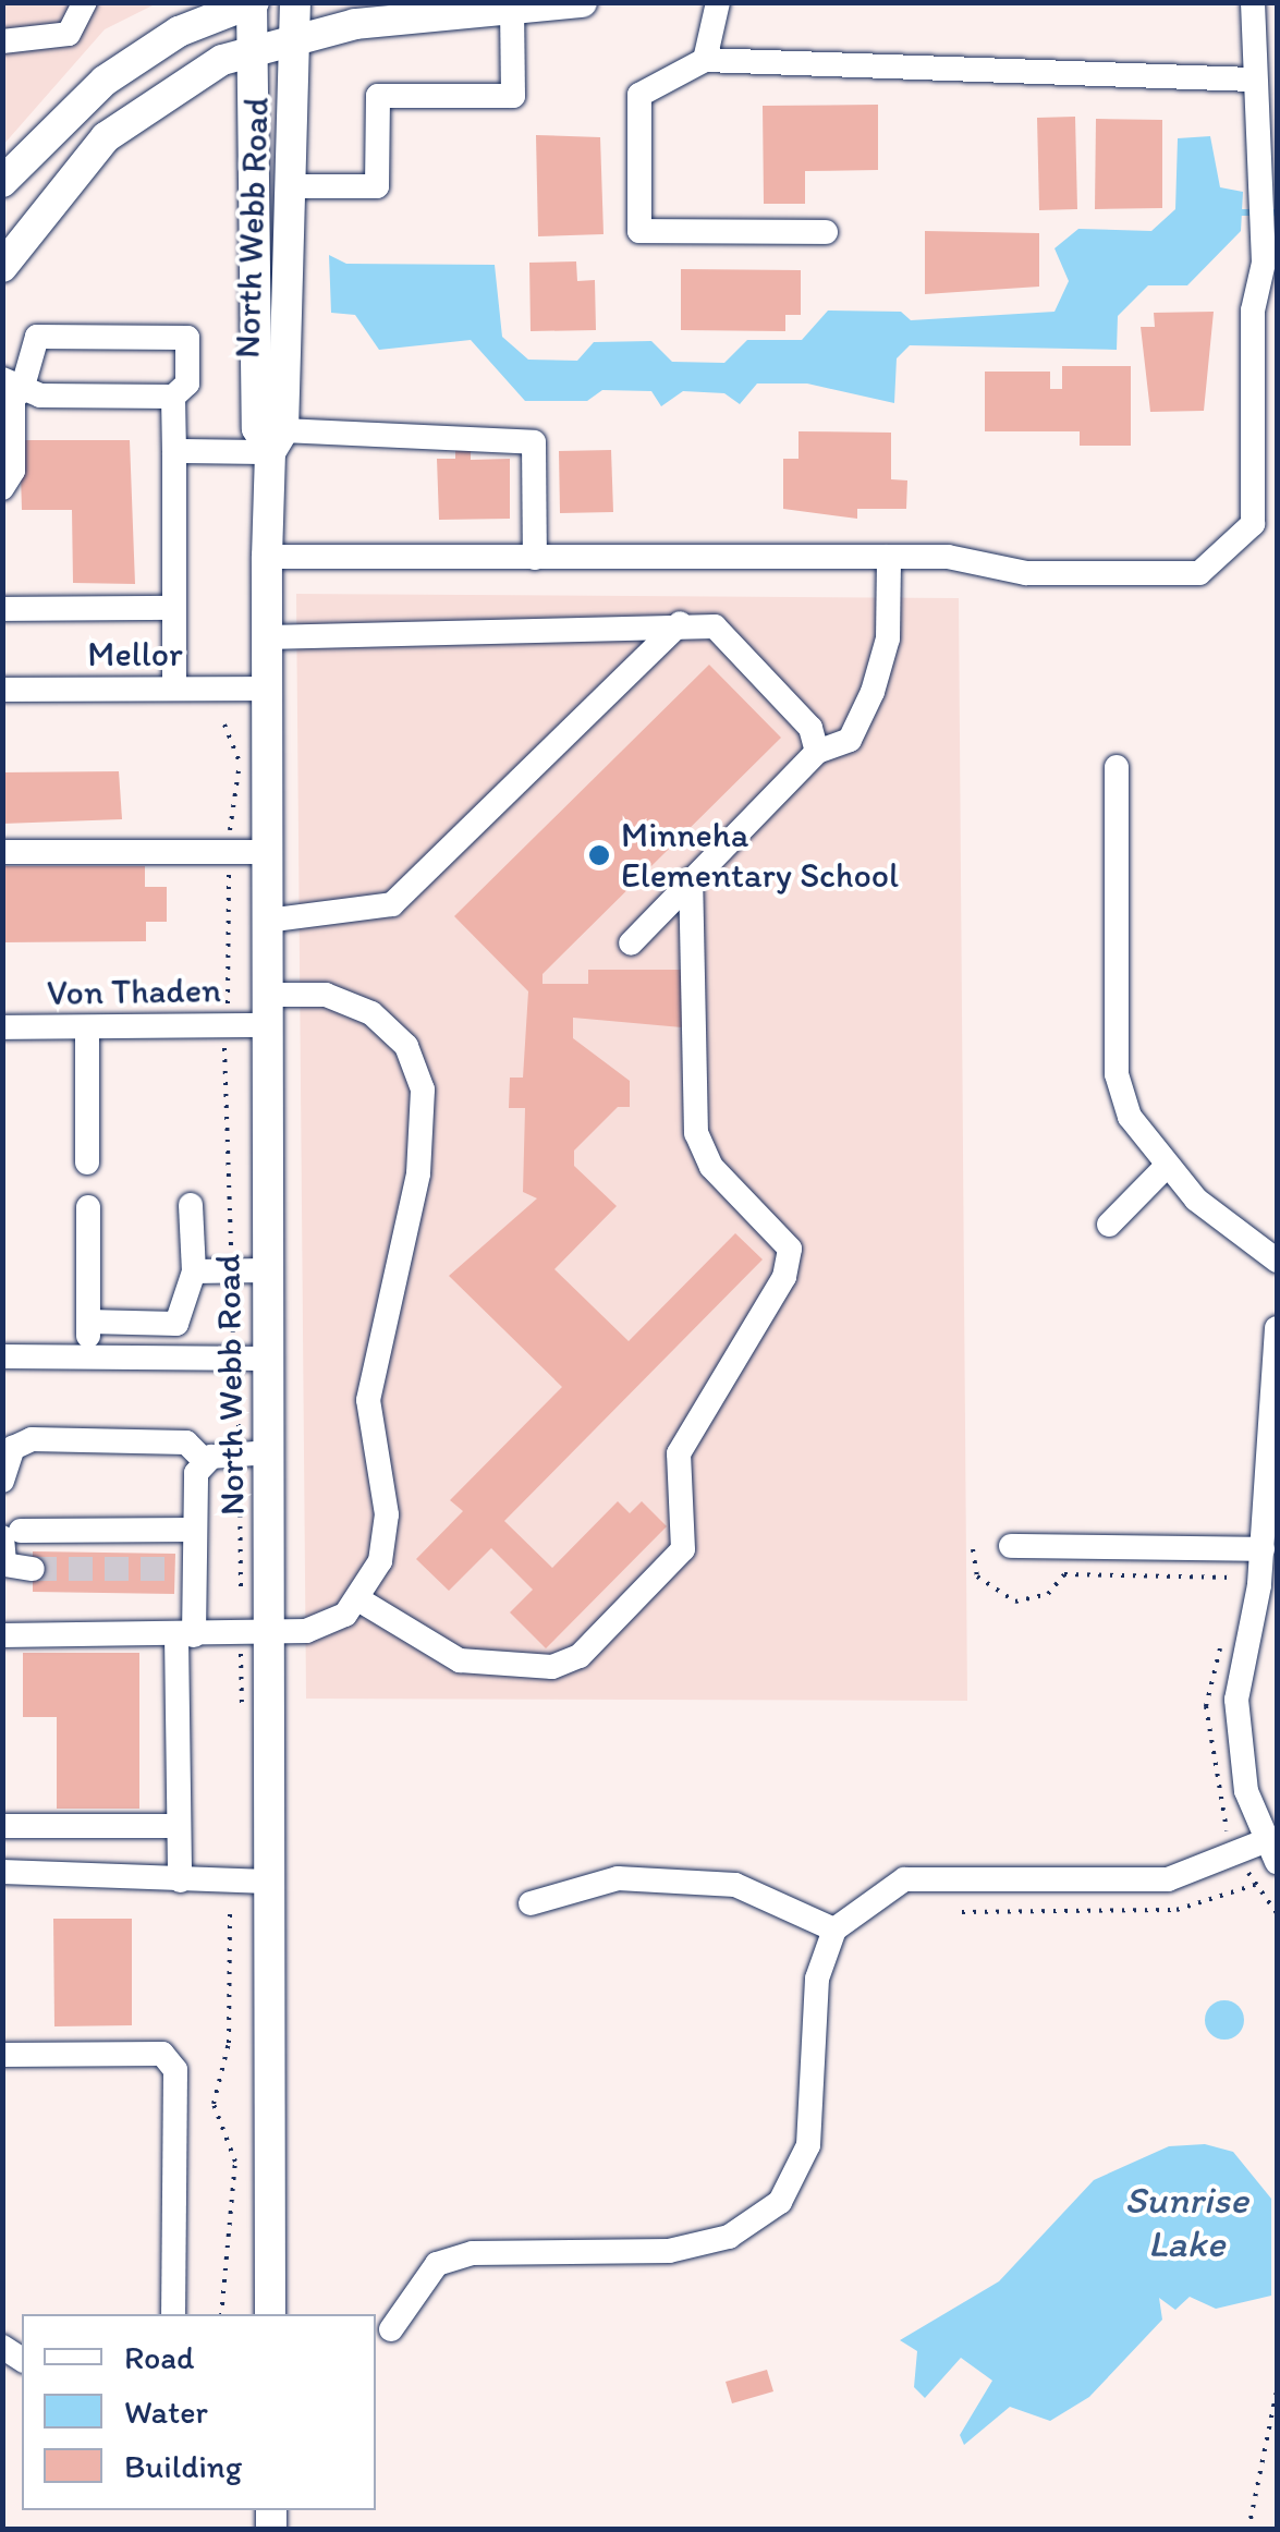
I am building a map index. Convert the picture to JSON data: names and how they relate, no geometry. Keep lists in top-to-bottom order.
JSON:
{
  "streets": {
    "main road": ["North Webb Road"],
    "street": ["Mellor", "Von Thaden"]
  },
  "crossings": [
    ["North Webb Road", "Mellor"],
    ["North Webb Road", "Von Thaden"]
  ],
  "water": ["Sunrise Lake"],
  "places": ["Minneha Elementary School"],
  "legend": ["Road", "Water", "Building"]
}
